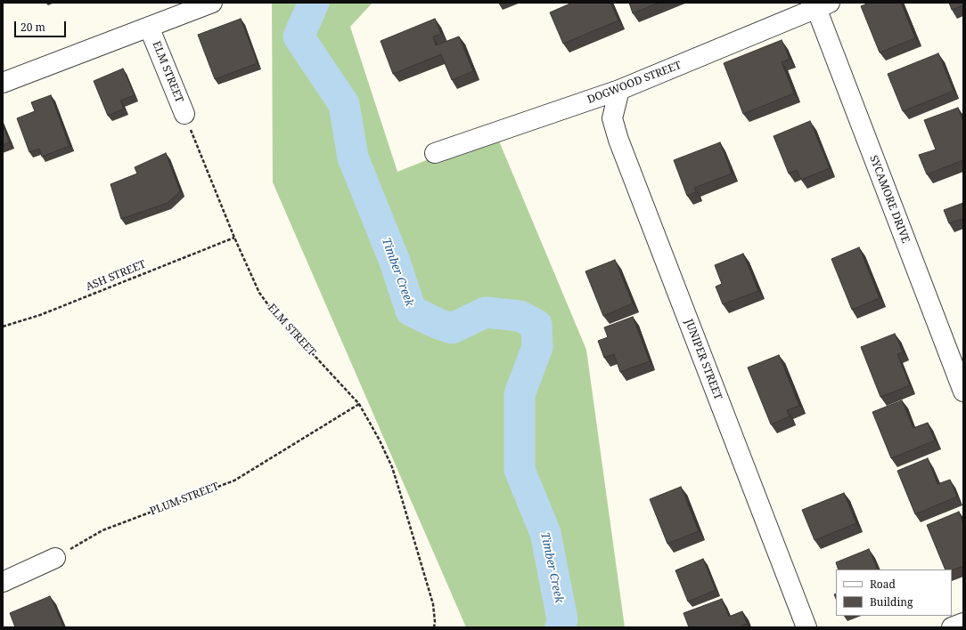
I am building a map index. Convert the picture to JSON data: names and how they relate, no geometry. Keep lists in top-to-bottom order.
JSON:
{
  "streets": {
    "street": [
      "ELM STREET",
      "DOGWOOD STREET",
      "SYCAMORE DRIVE",
      "JUNIPER STREET"
    ],
    "path": ["ASH STREET", "PLUM STREET"]
  },
  "crossings": [
    ["ELM STREET", "ASH STREET"],
    ["ELM STREET", "PLUM STREET"],
    ["DOGWOOD STREET", "SYCAMORE DRIVE"],
    ["DOGWOOD STREET", "JUNIPER STREET"]
  ],
  "water": ["Timber Creek"],
  "legend": ["Road", "Building"],
  "scale_bar": "20 m"
}
